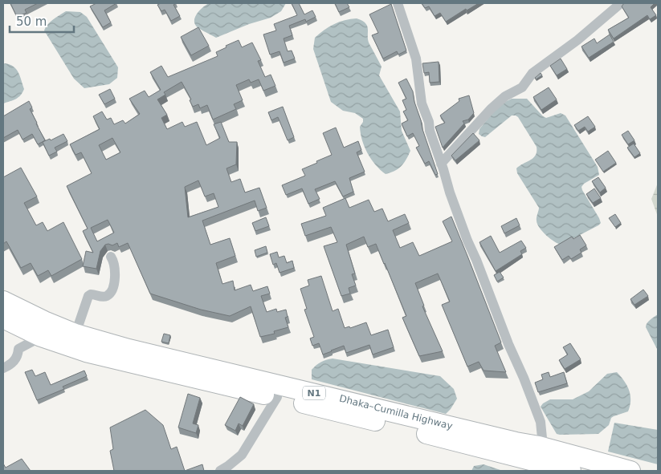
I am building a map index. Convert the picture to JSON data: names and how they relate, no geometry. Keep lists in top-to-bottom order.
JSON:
{
  "streets": {
    "highway": ["N1", "Dhaka–Cumilla Highway"]
  },
  "scale_bar": "50 m"
}
